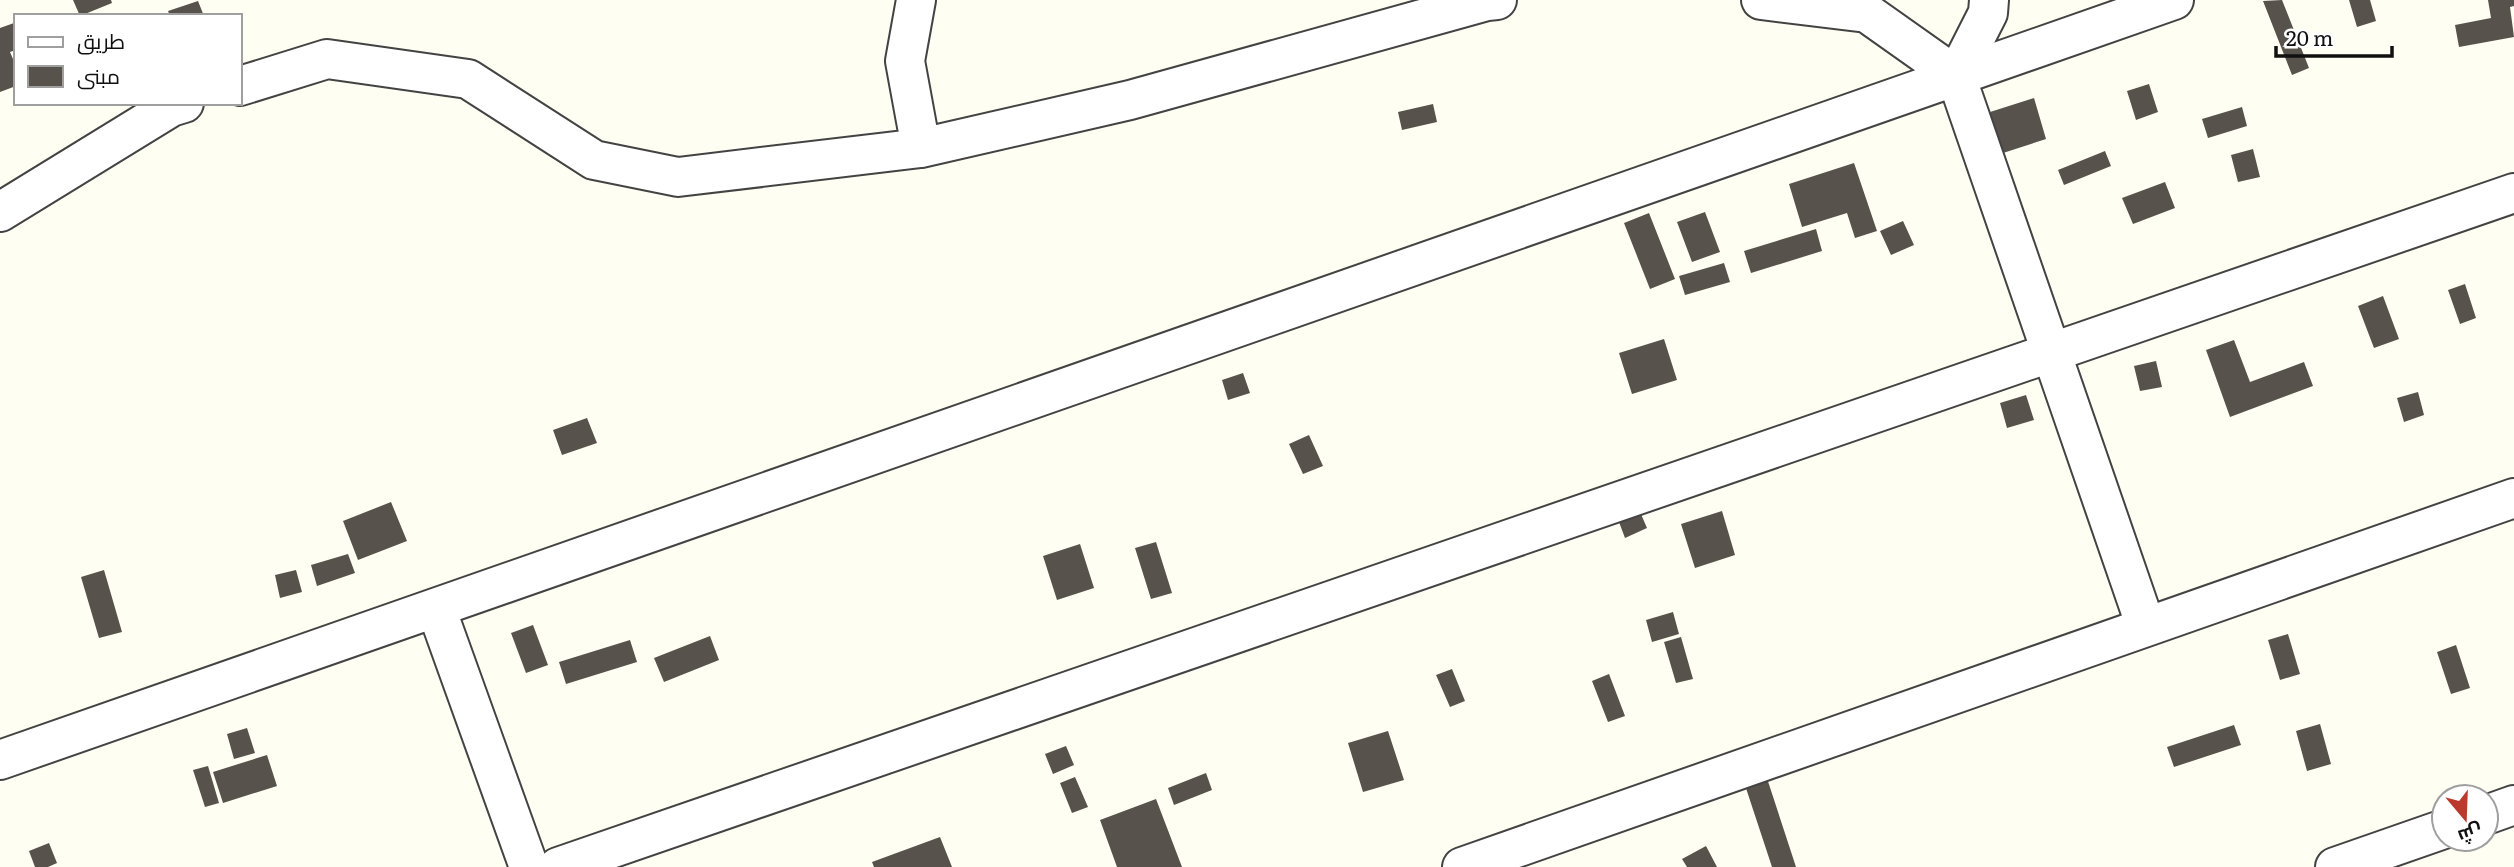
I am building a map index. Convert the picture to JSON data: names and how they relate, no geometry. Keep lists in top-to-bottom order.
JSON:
{
  "legend": ["طريق", "مبنى"],
  "scale_bar": "20 m",
  "north": "bottom"
}
